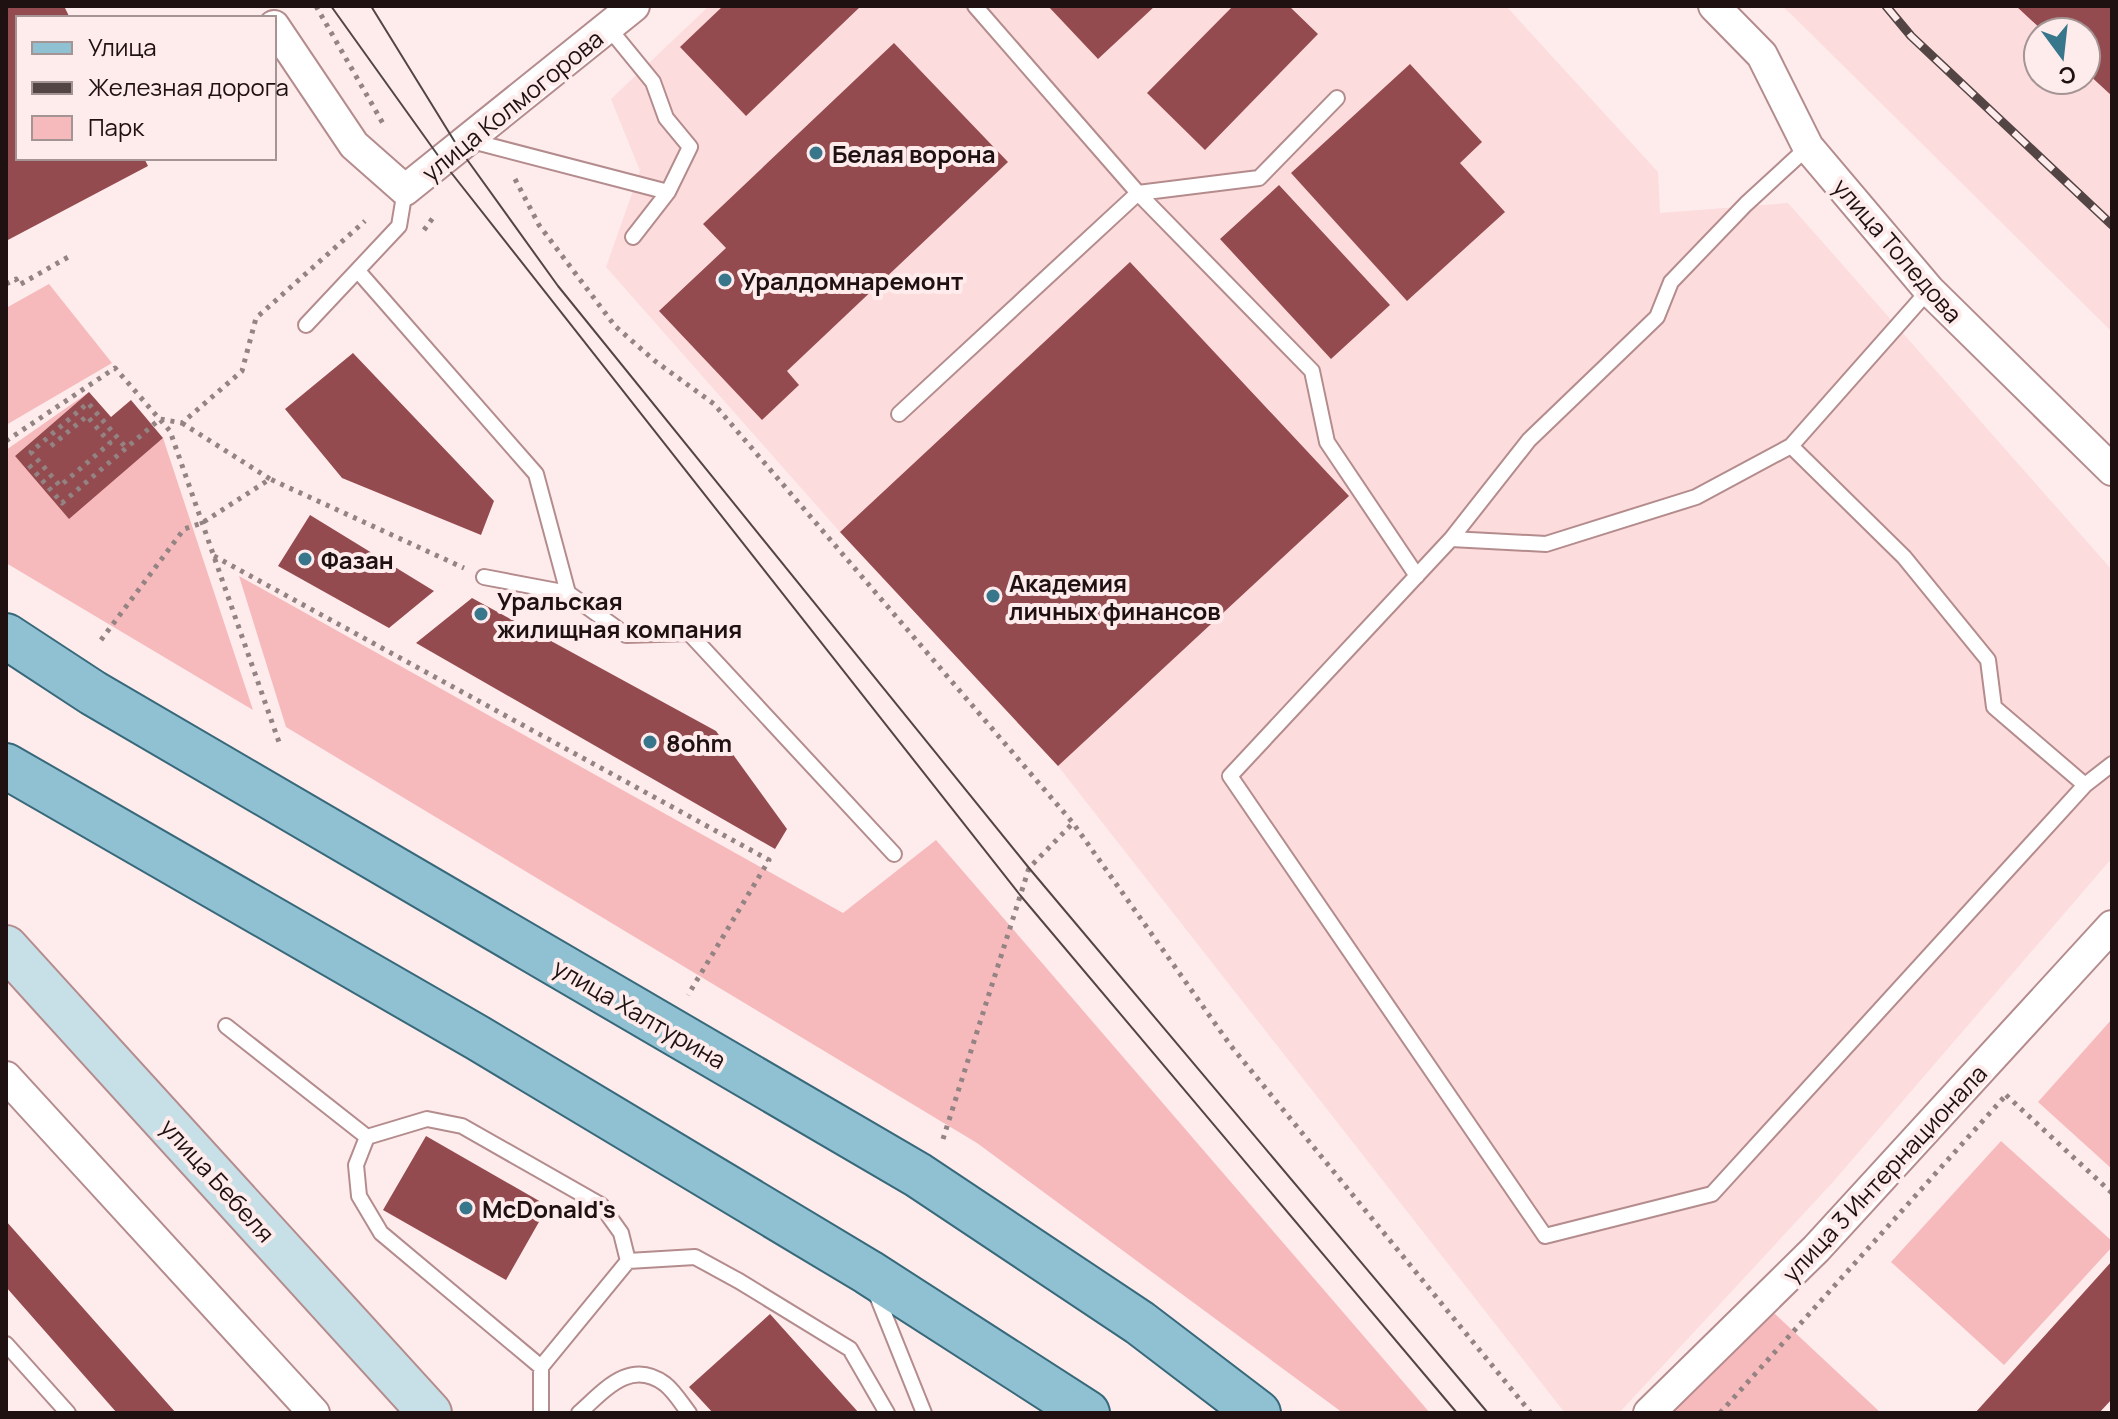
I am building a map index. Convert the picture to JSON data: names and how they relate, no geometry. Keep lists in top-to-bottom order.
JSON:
{
  "streets": {
    "main road": ["улица Халтурина", "улица Бебеля"],
    "street": ["улица Колмогорова", "улица Толедова", "улица 3 Интернационала"]
  },
  "places": [
    "Белая ворона",
    "Уралдомнаремонт",
    "Фазан",
    "Академия личных финансов",
    "Уральская жилищная компания",
    "8ohm",
    "McDonald's"
  ],
  "legend": ["Улица", "Железная дорога", "Парк"],
  "north": "bottom"
}
